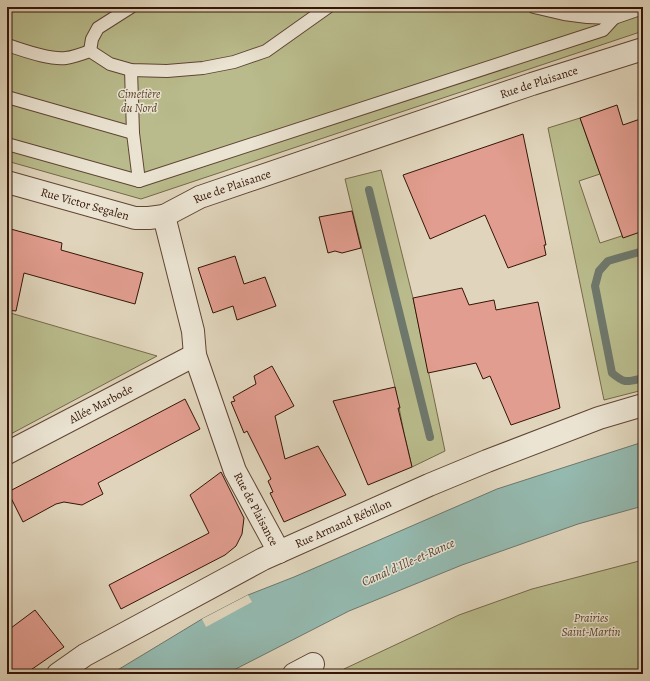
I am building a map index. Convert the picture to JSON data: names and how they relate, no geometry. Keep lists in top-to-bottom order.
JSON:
{
  "streets": {
    "street": [
      "Rue de Plaisance",
      "Rue Victor Segalen",
      "Allée Marbode",
      "Rue Armand Rébillon"
    ]
  },
  "crossings": [
    ["Rue de Plaisance", "Rue Victor Segalen"],
    ["Rue de Plaisance", "Allée Marbode"],
    ["Rue de Plaisance", "Rue Armand Rébillon"]
  ],
  "water": ["Canal d'Ille-et-Rance"],
  "parks": ["Cimetière du Nord", "Prairies Saint-Martin"]
}
